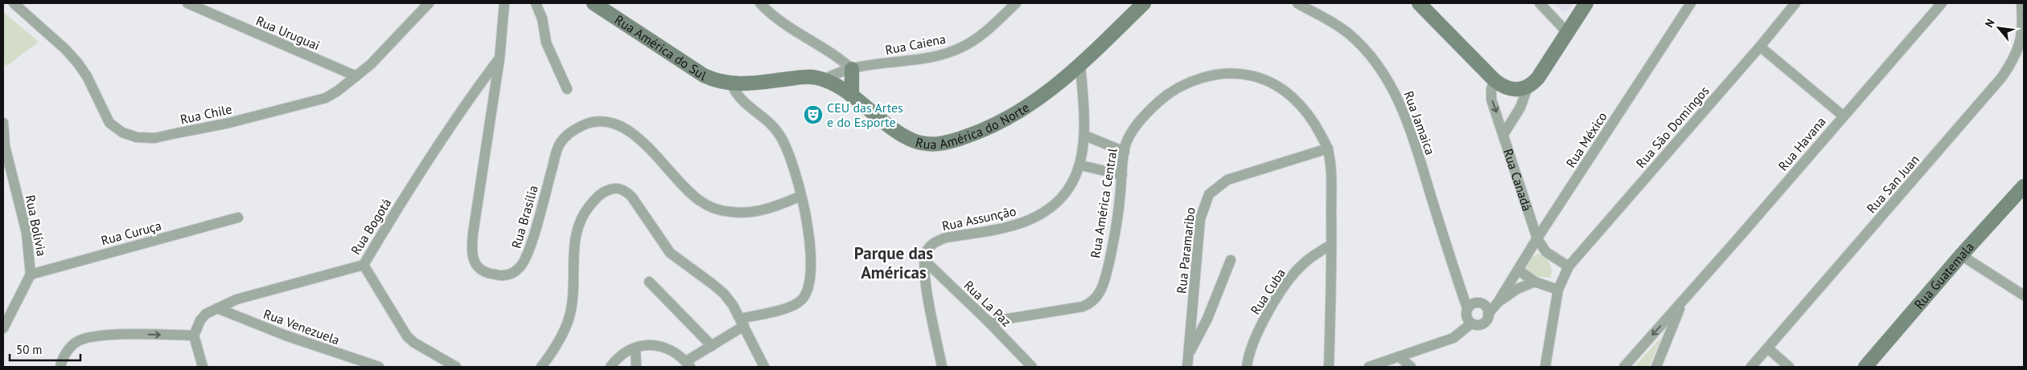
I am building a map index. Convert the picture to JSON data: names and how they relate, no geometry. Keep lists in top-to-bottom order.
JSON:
{
  "streets": {
    "street": [
      "Rua Uruguai",
      "Rua Caiena",
      "Rua América do Sul",
      "Rua Chile",
      "Rua América do Norte",
      "Rua Jamaica",
      "Rua São Domingos",
      "Rua México",
      "Rua Havana",
      "Rua Canadá",
      "Rua San Juan",
      "Rua América Central",
      "Rua Brasília",
      "Rua Assunção",
      "Rua Bolívia",
      "Rua Bogotá",
      "Rua Curuça",
      "Rua Paramaribo",
      "Rua Guatemala",
      "Rua Cuba",
      "Rua La Paz",
      "Rua Venezuela"
    ]
  },
  "crossings": [
    ["Rua Uruguai", "Rua Chile"],
    ["Rua Caiena", "Rua América do Norte"],
    ["Rua América do Sul", "Rua América do Norte"],
    ["Rua América do Norte", "Rua Assunção"],
    ["Rua Jamaica", "Rua México"],
    ["Rua São Domingos", "Rua Canadá"],
    ["Rua México", "Rua Canadá"],
    ["Rua América Central", "Rua Paramaribo"],
    ["Rua América Central", "Rua Cuba"],
    ["Rua América Central", "Rua La Paz"],
    ["Rua Brasília", "Rua Bogotá"],
    ["Rua Assunção", "Rua La Paz"],
    ["Rua Bolívia", "Rua Curuça"],
    ["Rua Bogotá", "Rua Venezuela"]
  ],
  "districts": ["Parque das Américas"],
  "places": {
    "theatre": ["CEU das Artes e do Esporte"]
  },
  "scale_bar": "50 m",
  "north": "top left"
}
